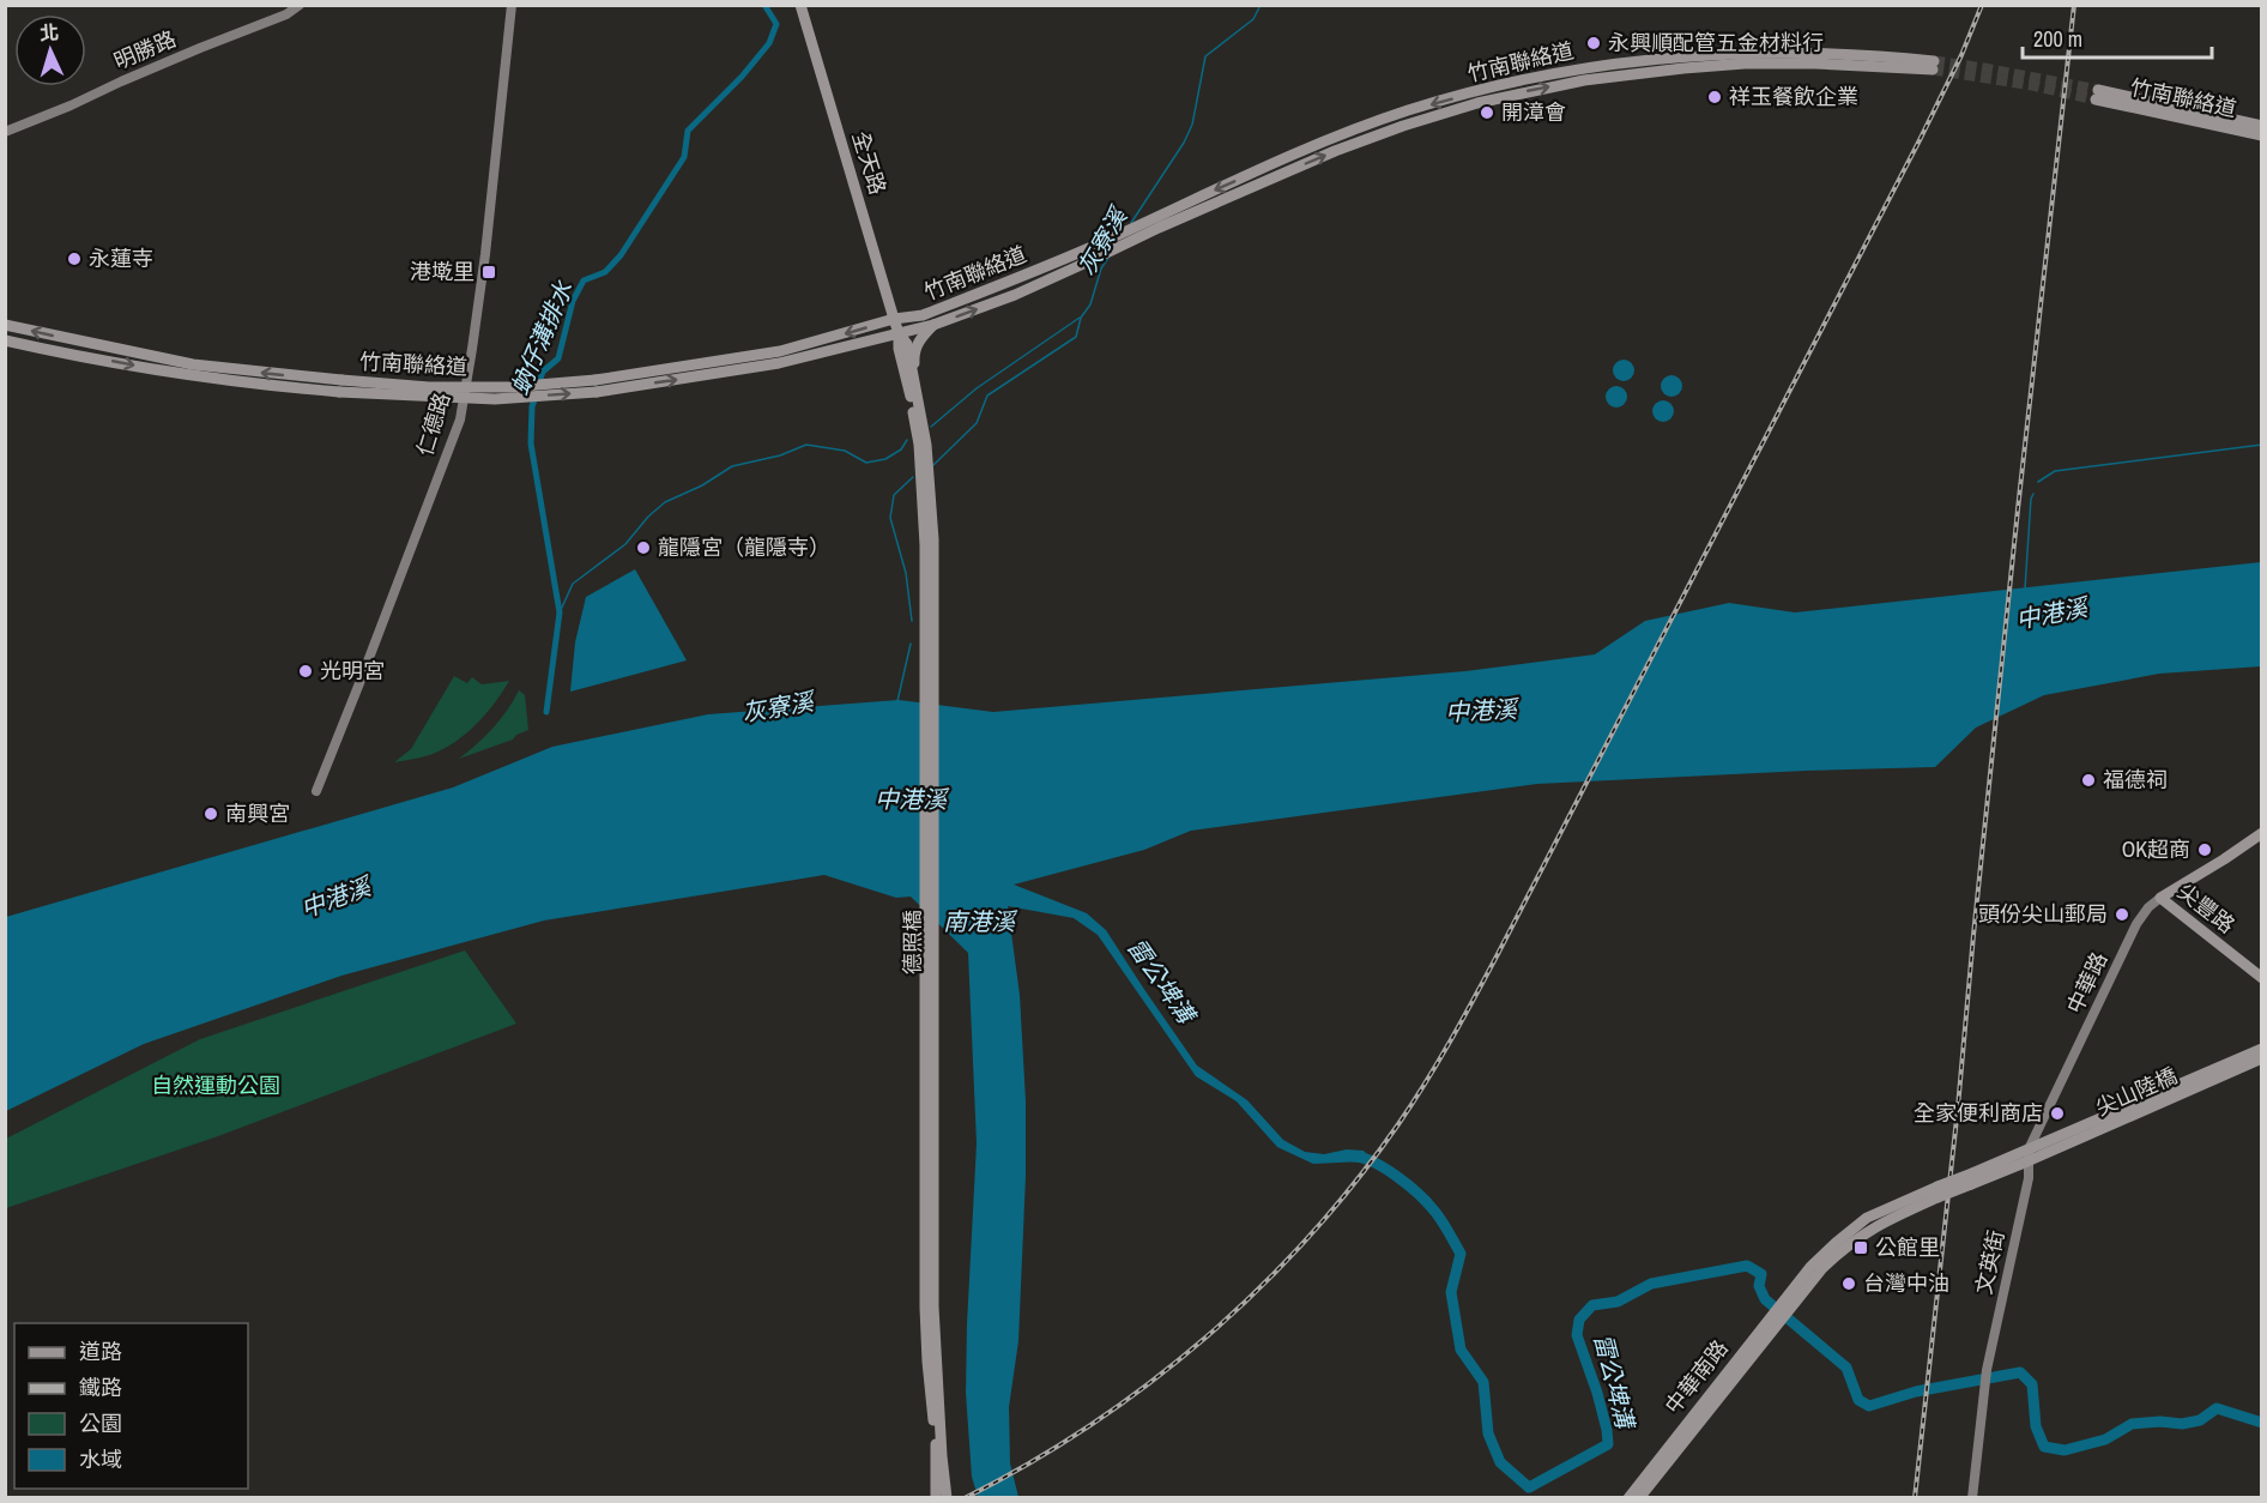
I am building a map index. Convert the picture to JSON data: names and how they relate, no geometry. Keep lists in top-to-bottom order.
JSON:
{
  "streets": {
    "main road": [
      "竹南聯絡道",
      "全天路",
      "尖豐路",
      "德照橋",
      "中華路",
      "尖山陸橋",
      "中華南路"
    ],
    "street": ["明勝路", "仁德路", "文英街"]
  },
  "crossings": [
    ["竹南聯絡道", "全天路"],
    ["全天路", "德照橋"],
    ["尖豐路", "中華路"],
    ["中華路", "尖山陸橋"],
    ["中華路", "文英街"],
    ["尖山陸橋", "文英街"]
  ],
  "water": [
    "灰寮溪",
    "蚋仔溝排水",
    "中港溪",
    "南港溪",
    "雷公埤溝"
  ],
  "parks": ["自然運動公園"],
  "places": {
    "other": [
      "永興順配管五金材料行",
      "祥玉餐飲企業",
      "開漳會",
      "永蓮寺",
      "龍隱宮（龍隱寺）",
      "光明宮",
      "福德祠",
      "南興宮",
      "OK超商",
      "頭份尖山郵局",
      "全家便利商店",
      "台灣中油"
    ],
    "transit": ["港墘里", "公館里"]
  },
  "legend": [
    "道路",
    "鐵路",
    "公園",
    "水域"
  ],
  "scale_bar": "200 m",
  "north": "top"
}
